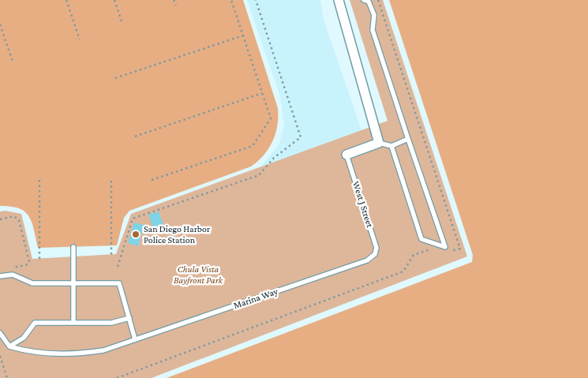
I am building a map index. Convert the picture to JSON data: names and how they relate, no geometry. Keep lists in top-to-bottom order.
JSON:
{
  "streets": {
    "lane": ["West J Street", "Marina Way"]
  },
  "crossings": [
    ["West J Street", "Marina Way"]
  ],
  "parks": ["Chula Vista Bayfront Park"],
  "places": ["San Diego Harbor Police Station"]
}
